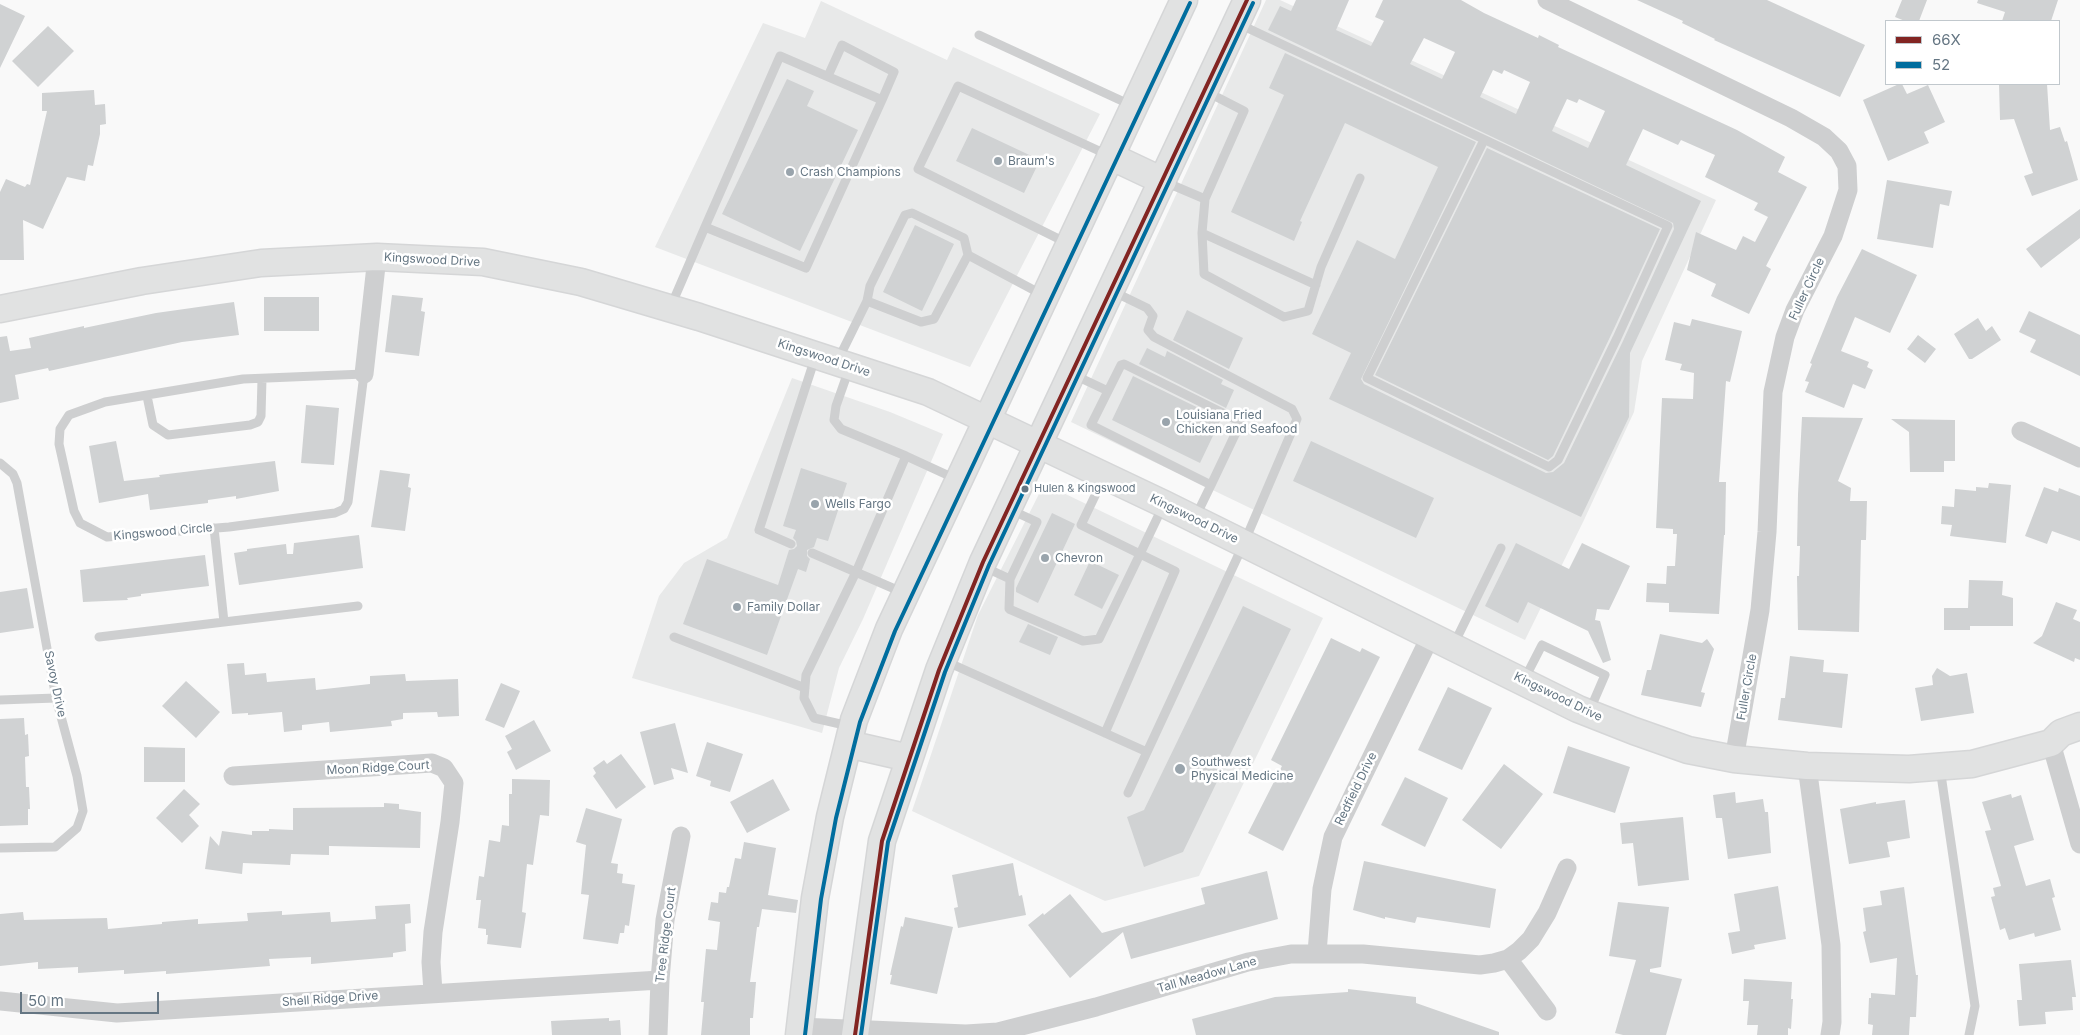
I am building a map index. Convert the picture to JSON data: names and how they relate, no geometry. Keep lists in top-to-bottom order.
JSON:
{
  "streets": {
    "main road": ["Kingswood Drive"],
    "street": [
      "Fuller Circle",
      "Kingswood Circle",
      "Moon Ridge Court",
      "Redfield Drive",
      "Tree Ridge Court",
      "Tall Meadow Lane",
      "Shell Ridge Drive"
    ],
    "lane": ["Savoy Drive"]
  },
  "crossings": [
    ["Kingswood Drive", "Fuller Circle"],
    ["Kingswood Drive", "Kingswood Circle"],
    ["Kingswood Drive", "Redfield Drive"],
    ["Moon Ridge Court", "Shell Ridge Drive"],
    ["Redfield Drive", "Tall Meadow Lane"],
    ["Tree Ridge Court", "Shell Ridge Drive"]
  ],
  "places": [
    "Braum's",
    "Crash Champions",
    "Louisiana Fried Chicken and Seafood",
    "Hulen & Kingswood",
    "Wells Fargo",
    "Chevron",
    "Family Dollar",
    "Southwest Physical Medicine"
  ],
  "lines": ["transit line 66X", "transit line 52"],
  "legend": ["66X", "52"],
  "scale_bar": "50 m"
}
